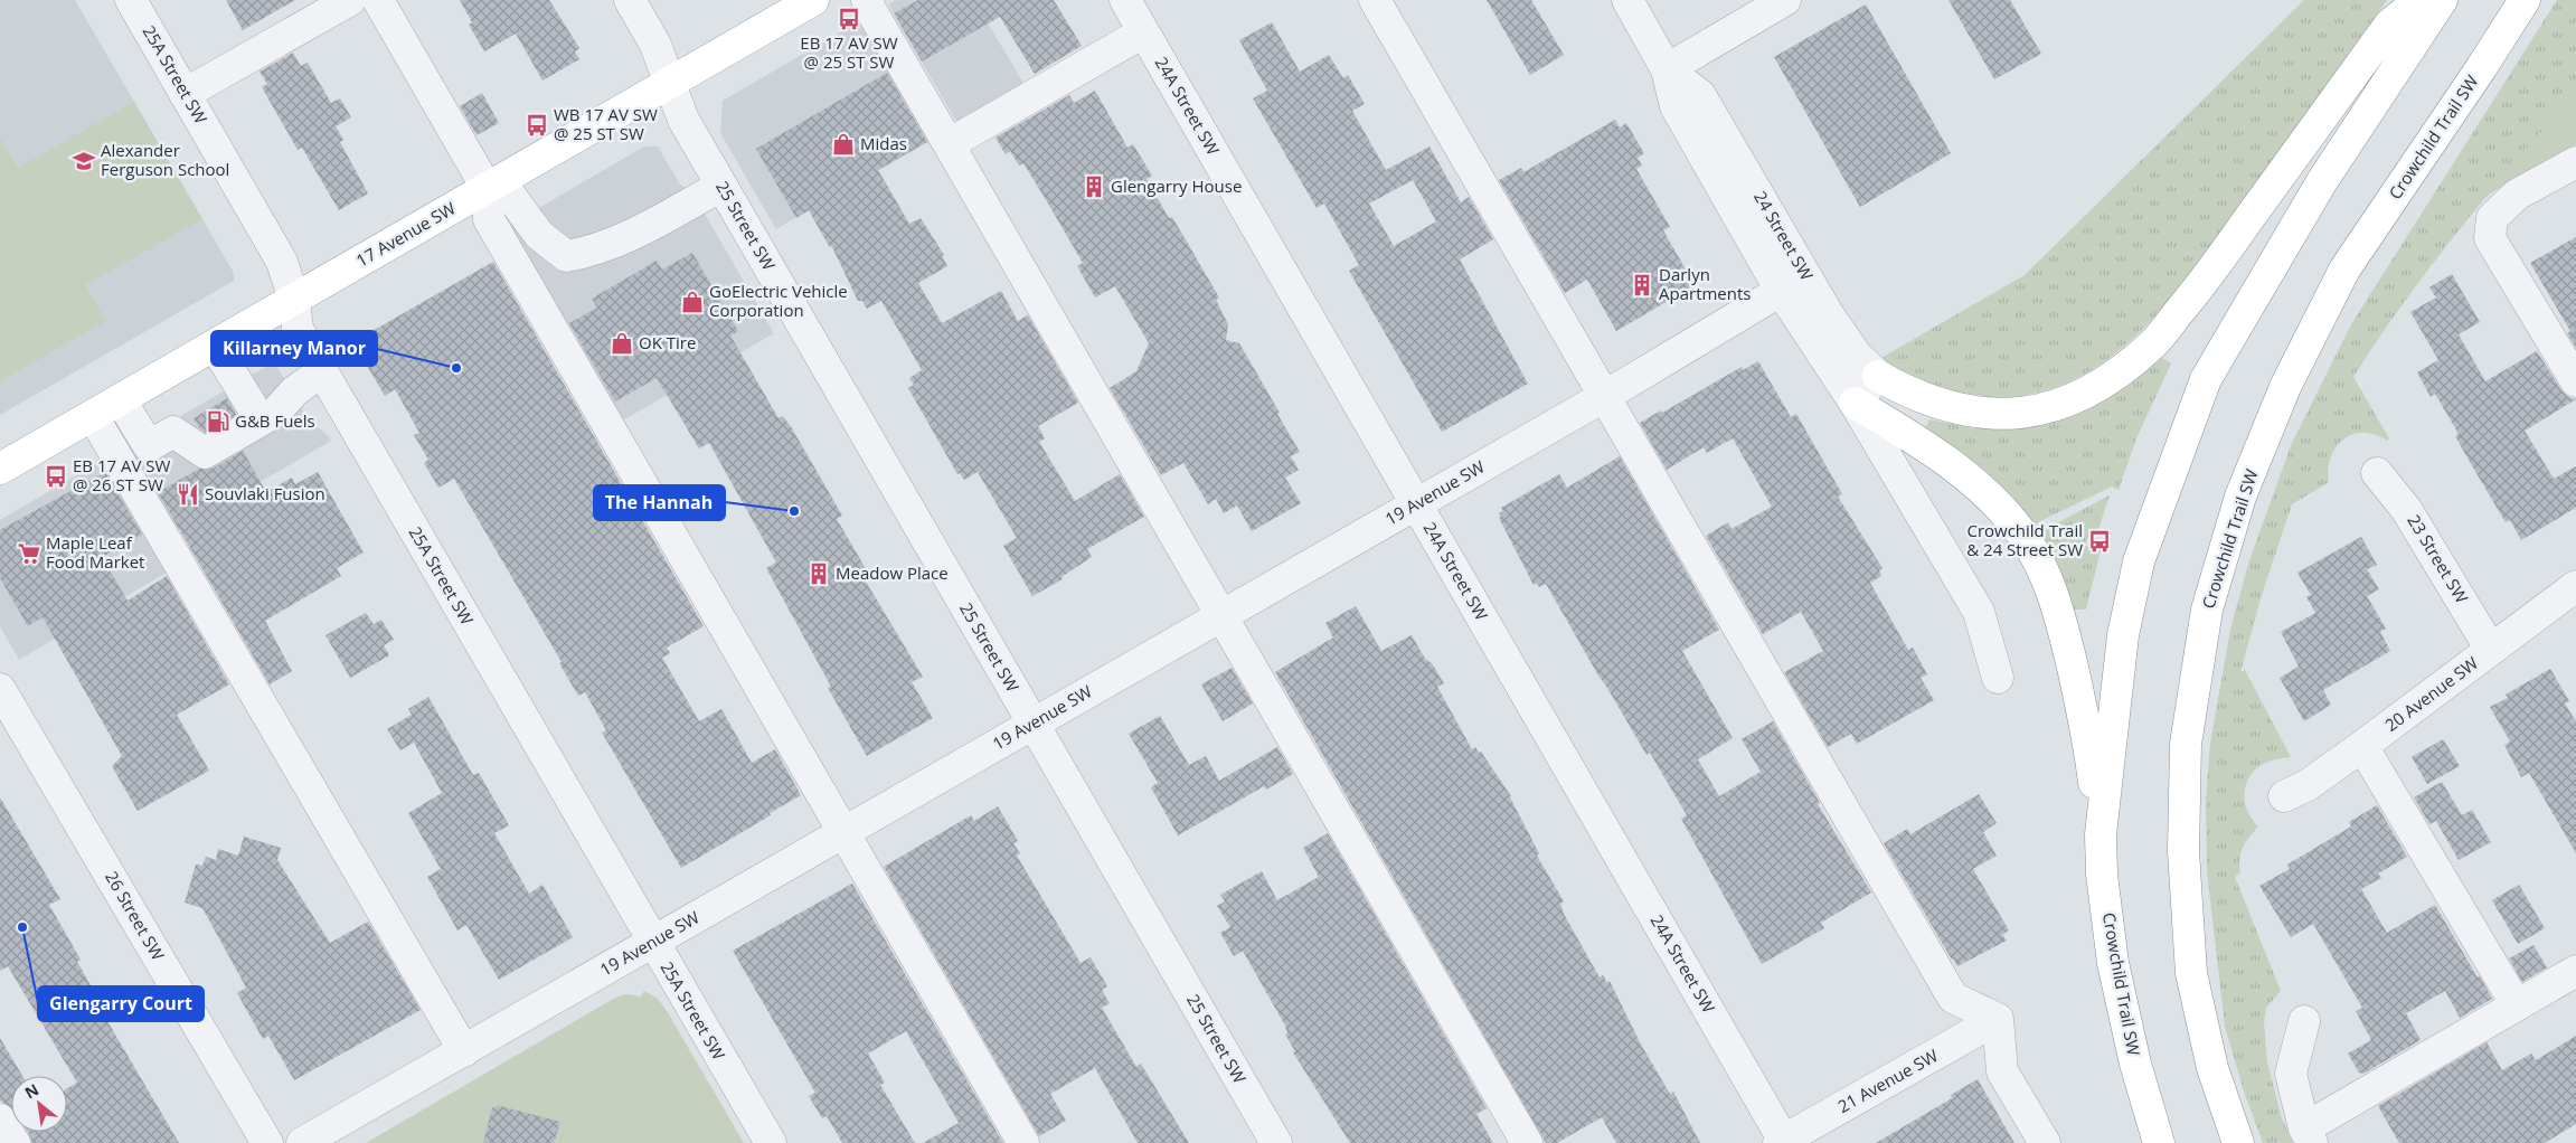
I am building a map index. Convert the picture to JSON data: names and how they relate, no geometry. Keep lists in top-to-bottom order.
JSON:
{
  "streets": {
    "main road": ["Crowchild Trail SW", "17 Avenue SW"],
    "street": [
      "25A Street SW",
      "24A Street SW",
      "25 Street SW",
      "24 Street SW",
      "19 Avenue SW",
      "23 Street SW",
      "20 Avenue SW",
      "26 Street SW",
      "21 Avenue SW"
    ]
  },
  "crossings": [
    ["25A Street SW", "17 Avenue SW"],
    ["25A Street SW", "19 Avenue SW"],
    ["24A Street SW", "19 Avenue SW"],
    ["24A Street SW", "21 Avenue SW"],
    ["25 Street SW", "17 Avenue SW"],
    ["25 Street SW", "19 Avenue SW"],
    ["24 Street SW", "19 Avenue SW"],
    ["23 Street SW", "20 Avenue SW"]
  ],
  "places": {
    "bus stop": [
      "EB 17 AV SW @ 25 ST SW",
      "WB 17 AV SW @ 25 ST SW",
      "EB 17 AV SW @ 26 ST SW",
      "Crowchild Trail & 24 Street SW"
    ],
    "shop": ["Midas", "GoElectric Vehicle Corporation", "OK Tire"],
    "school or university": ["Alexander Ferguson School"],
    "building": ["Glengarry House", "Darlyn Apartments", "Meadow Place"],
    "other": ["Killarney Manor", "The Hannah", "Glengarry Court"],
    "fuel station": ["G&B Fuels"],
    "restaurant": ["Souvlaki Fusion"],
    "supermarket": ["Maple Leaf Food Market"]
  },
  "north": "top left"
}
